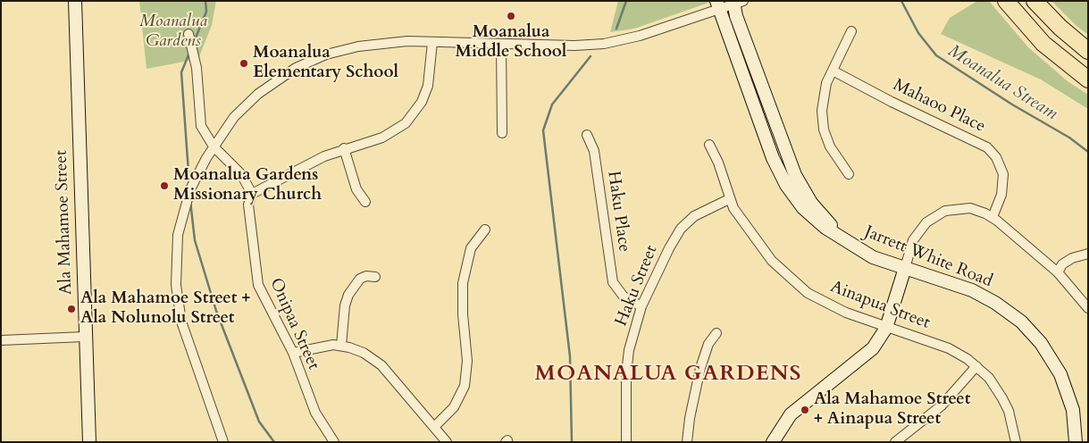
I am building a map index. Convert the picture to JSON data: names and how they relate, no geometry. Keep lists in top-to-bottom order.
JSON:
{
  "streets": {
    "street": [
      "Mahaoo Place",
      "Haku Place",
      "Ala Mahamoe Street",
      "Jarrett White Road",
      "Haku Street",
      "Ainapua Street",
      "Onipaa Street"
    ]
  },
  "crossings": [
    ["Haku Place", "Haku Street"],
    ["Haku Street", "Ainapua Street"]
  ],
  "districts": ["MOANALUA GARDENS"],
  "water": ["Moanalua Stream"],
  "parks": ["Moanalua Gardens"],
  "places": [
    "Moanalua Middle School",
    "Moanalua Elementary School",
    "Moanalua Gardens Missionary Church",
    "Ala Mahamoe Street + Ala Nolunolu Street",
    "Ala Mahamoe Street + Ainapua Street"
  ]
}
